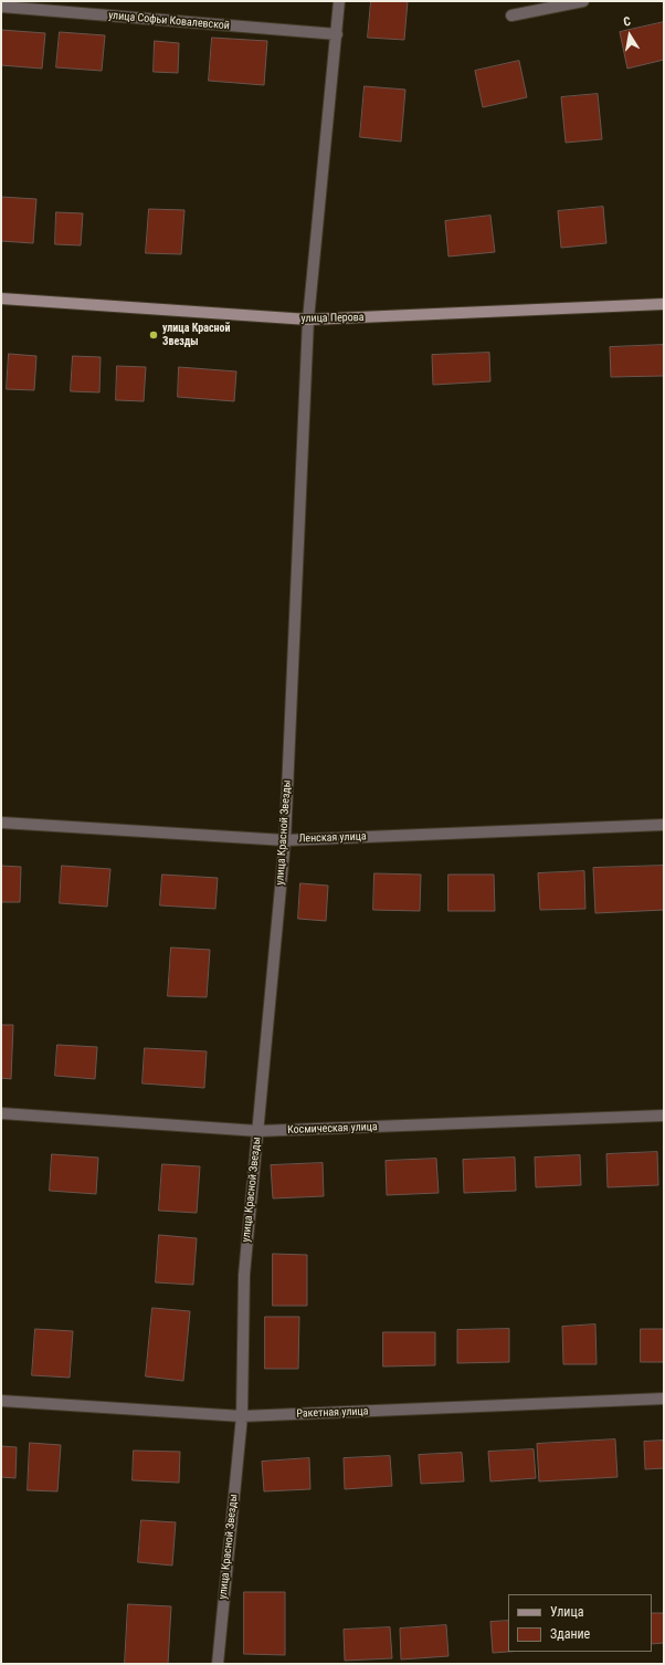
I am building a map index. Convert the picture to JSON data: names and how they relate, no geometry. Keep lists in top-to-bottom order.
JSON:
{
  "streets": {
    "main road": ["улица Перова"],
    "street": [
      "улица Софьи Ковалевской",
      "улица Красной Звезды",
      "Ленская улица",
      "Космическая улица",
      "Ракетная улица"
    ]
  },
  "crossings": [
    ["улица Софьи Ковалевской", "улица Красной Звезды"],
    ["улица Перова", "улица Красной Звезды"],
    ["улица Красной Звезды", "Ленская улица"],
    ["улица Красной Звезды", "Космическая улица"],
    ["улица Красной Звезды", "Ракетная улица"]
  ],
  "places": ["улица Красной Звезды"],
  "legend": ["Улица", "Здание"],
  "north": "top"
}
